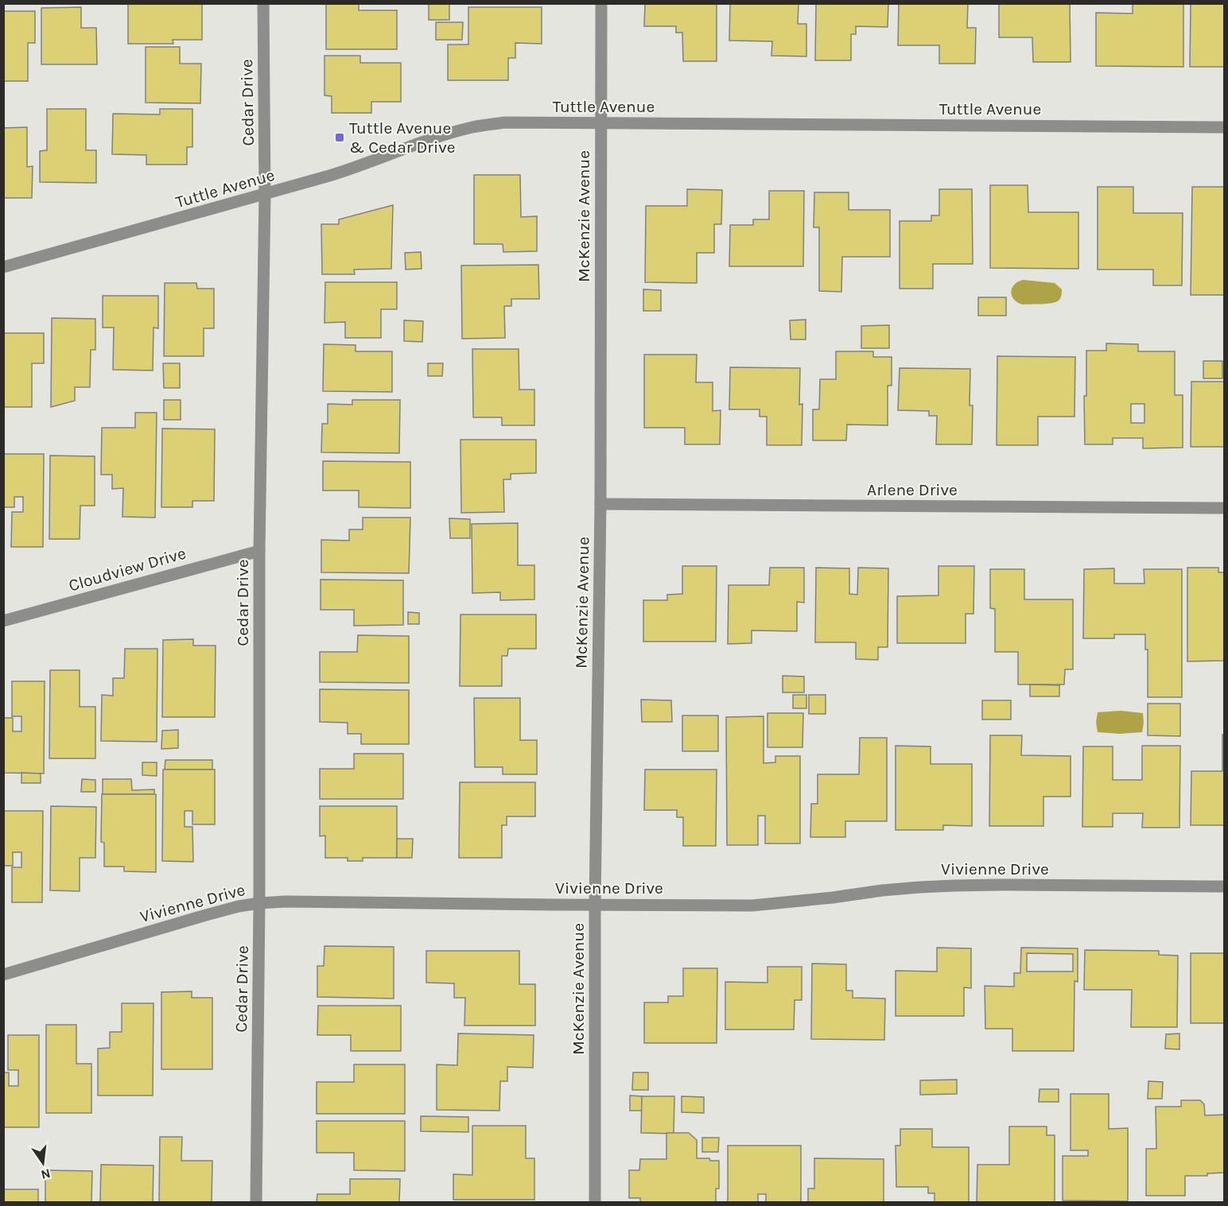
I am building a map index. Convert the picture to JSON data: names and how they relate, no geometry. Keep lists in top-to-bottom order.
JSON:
{
  "streets": {
    "street": [
      "Cedar Drive",
      "Tuttle Avenue",
      "McKenzie Avenue",
      "Arlene Drive",
      "Cloudview Drive",
      "Vivienne Drive"
    ]
  },
  "crossings": [
    ["Cedar Drive", "Tuttle Avenue"],
    ["Cedar Drive", "Cloudview Drive"],
    ["Cedar Drive", "Vivienne Drive"],
    ["Tuttle Avenue", "McKenzie Avenue"],
    ["McKenzie Avenue", "Arlene Drive"],
    ["McKenzie Avenue", "Vivienne Drive"]
  ],
  "places": {
    "transit": ["Tuttle Avenue & Cedar Drive"]
  },
  "north": "bottom"
}
